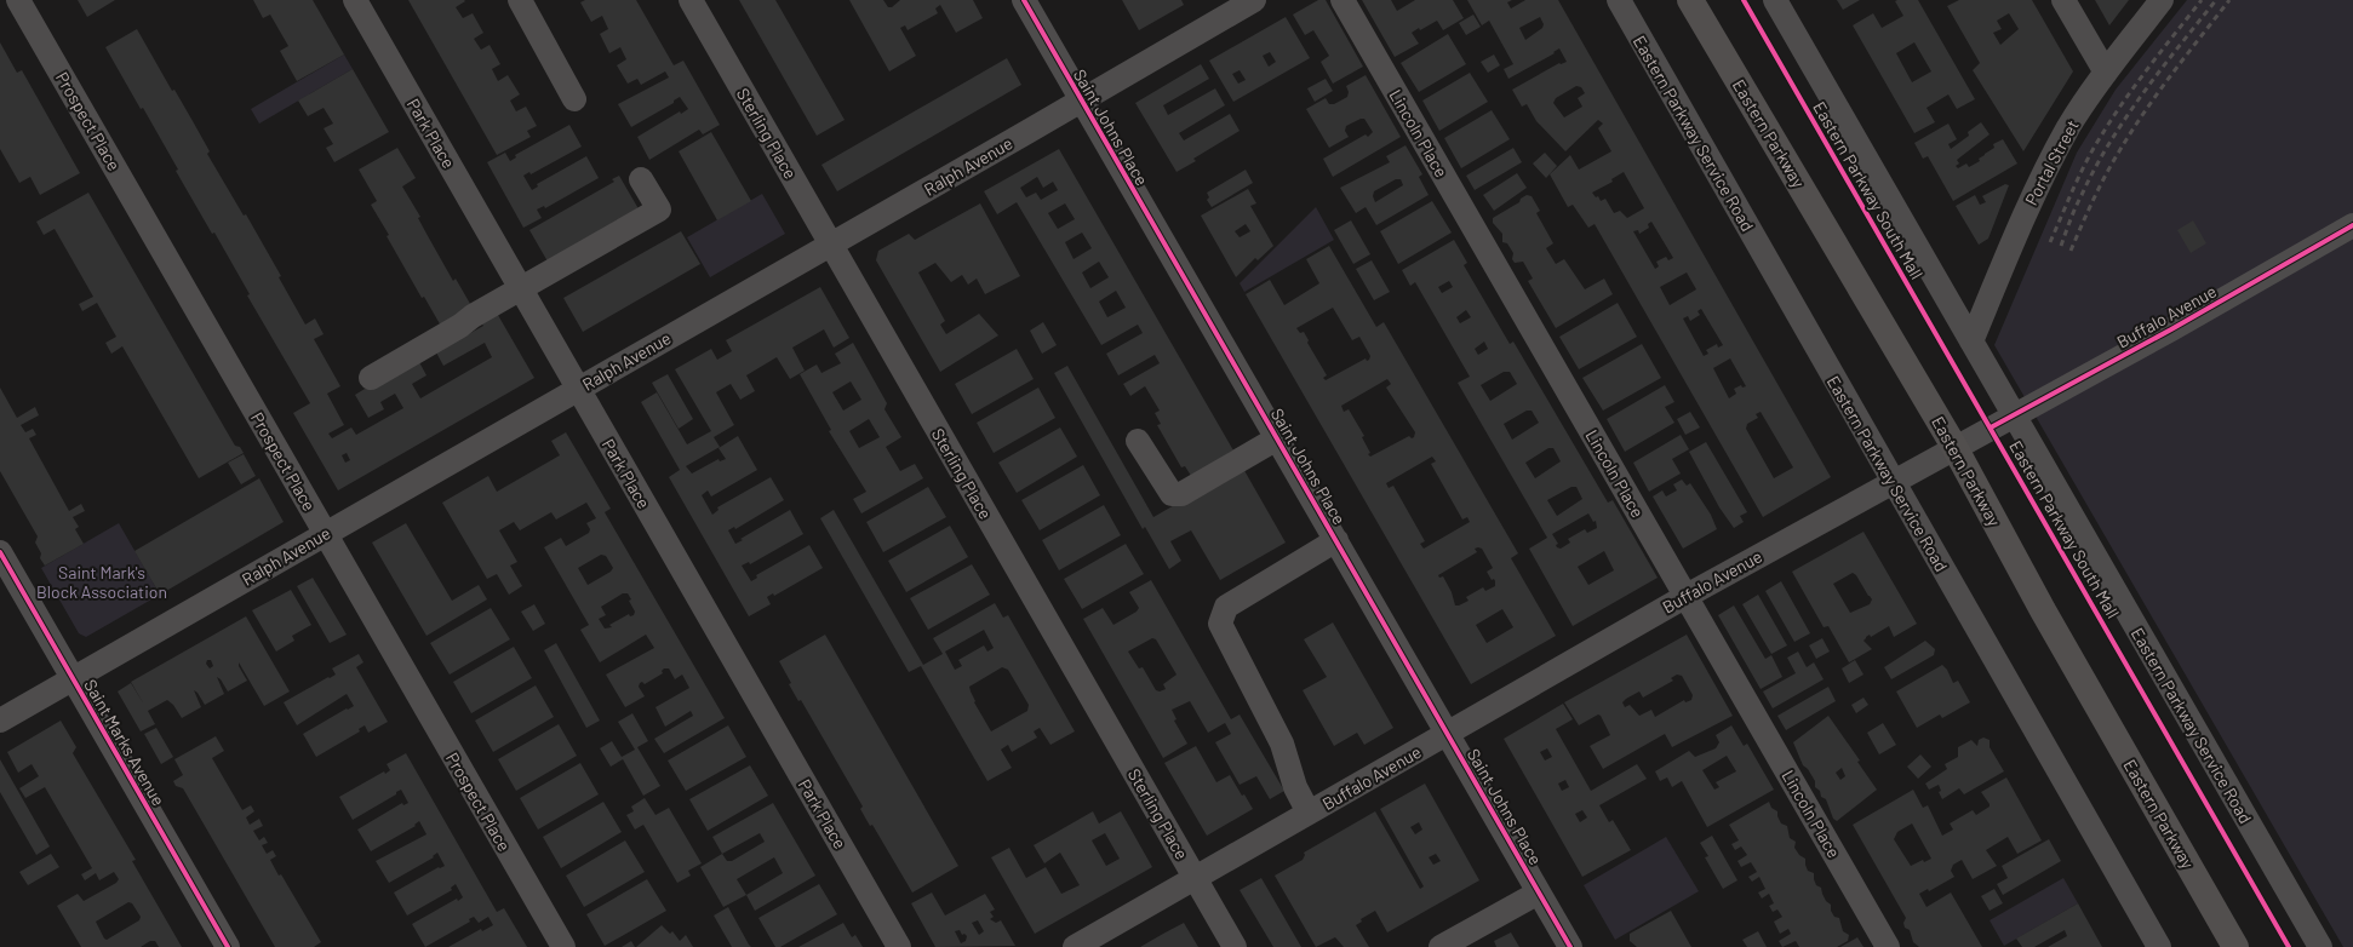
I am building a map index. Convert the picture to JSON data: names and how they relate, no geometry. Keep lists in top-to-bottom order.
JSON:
{
  "streets": {
    "main road": ["Eastern Parkway"],
    "street": [
      "Prospect Place",
      "Saint Johns Place",
      "Park Place",
      "Sterling Place",
      "Lincoln Place",
      "Eastern Parkway Service Road",
      "Portal Street",
      "Ralph Avenue",
      "Buffalo Avenue",
      "Saint Marks Avenue"
    ],
    "cycle path": ["Eastern Parkway South Mall"]
  },
  "crossings": [
    ["Prospect Place", "Ralph Avenue"],
    ["Saint Johns Place", "Ralph Avenue"],
    ["Saint Johns Place", "Buffalo Avenue"],
    ["Park Place", "Ralph Avenue"],
    ["Sterling Place", "Ralph Avenue"],
    ["Sterling Place", "Buffalo Avenue"],
    ["Lincoln Place", "Buffalo Avenue"],
    ["Eastern Parkway Service Road", "Portal Street"],
    ["Eastern Parkway Service Road", "Buffalo Avenue"],
    ["Eastern Parkway", "Buffalo Avenue"],
    ["Ralph Avenue", "Saint Marks Avenue"]
  ],
  "parks": ["Saint Mark's Block Association"]
}
